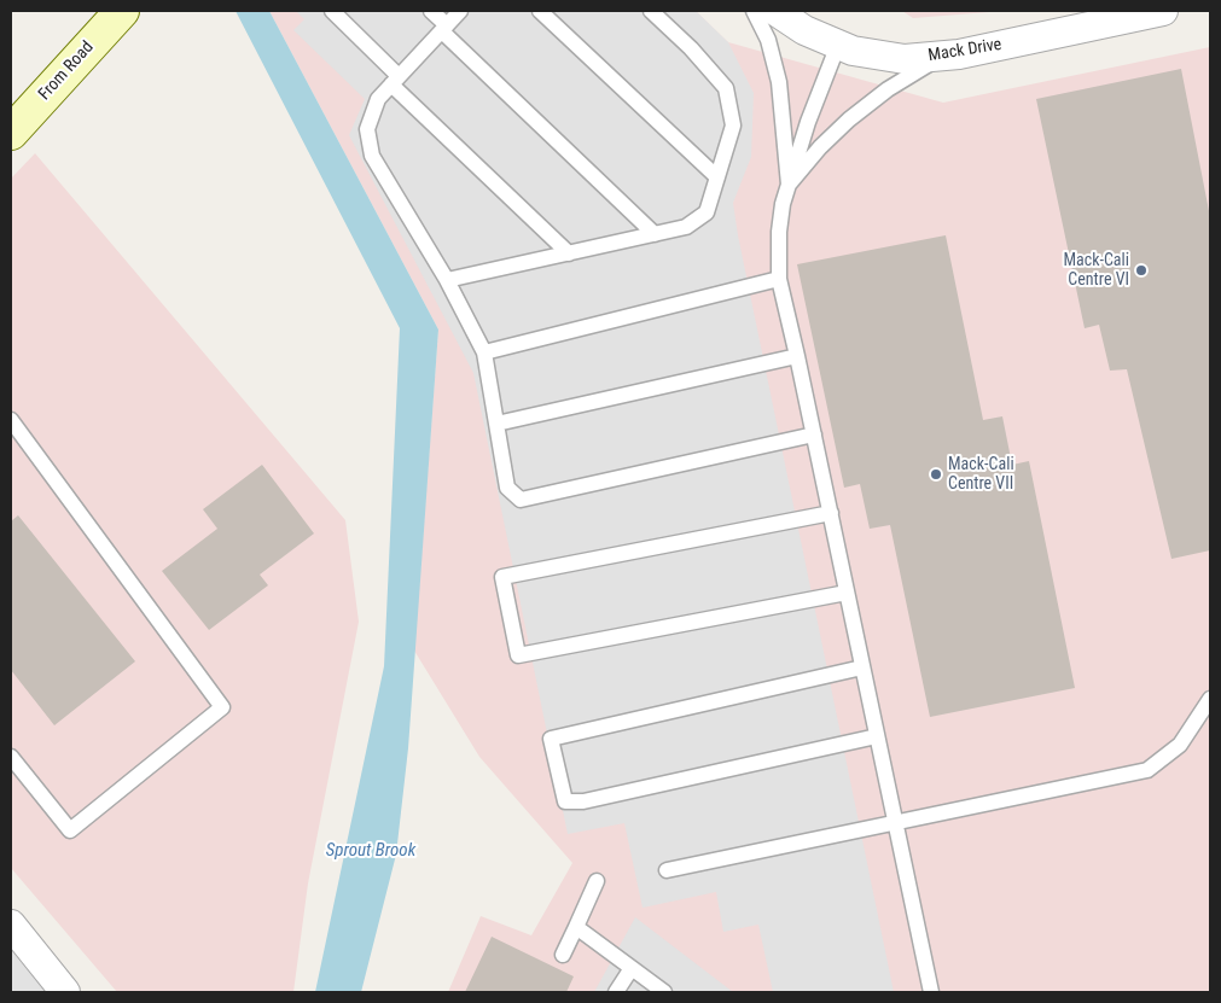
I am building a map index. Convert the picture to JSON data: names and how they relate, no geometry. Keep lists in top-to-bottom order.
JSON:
{
  "streets": {
    "street": ["Mack Drive", "From Road"]
  },
  "water": ["Sprout Brook"],
  "places": ["Mack-Cali Centre VI", "Mack-Cali Centre VII"]
}
